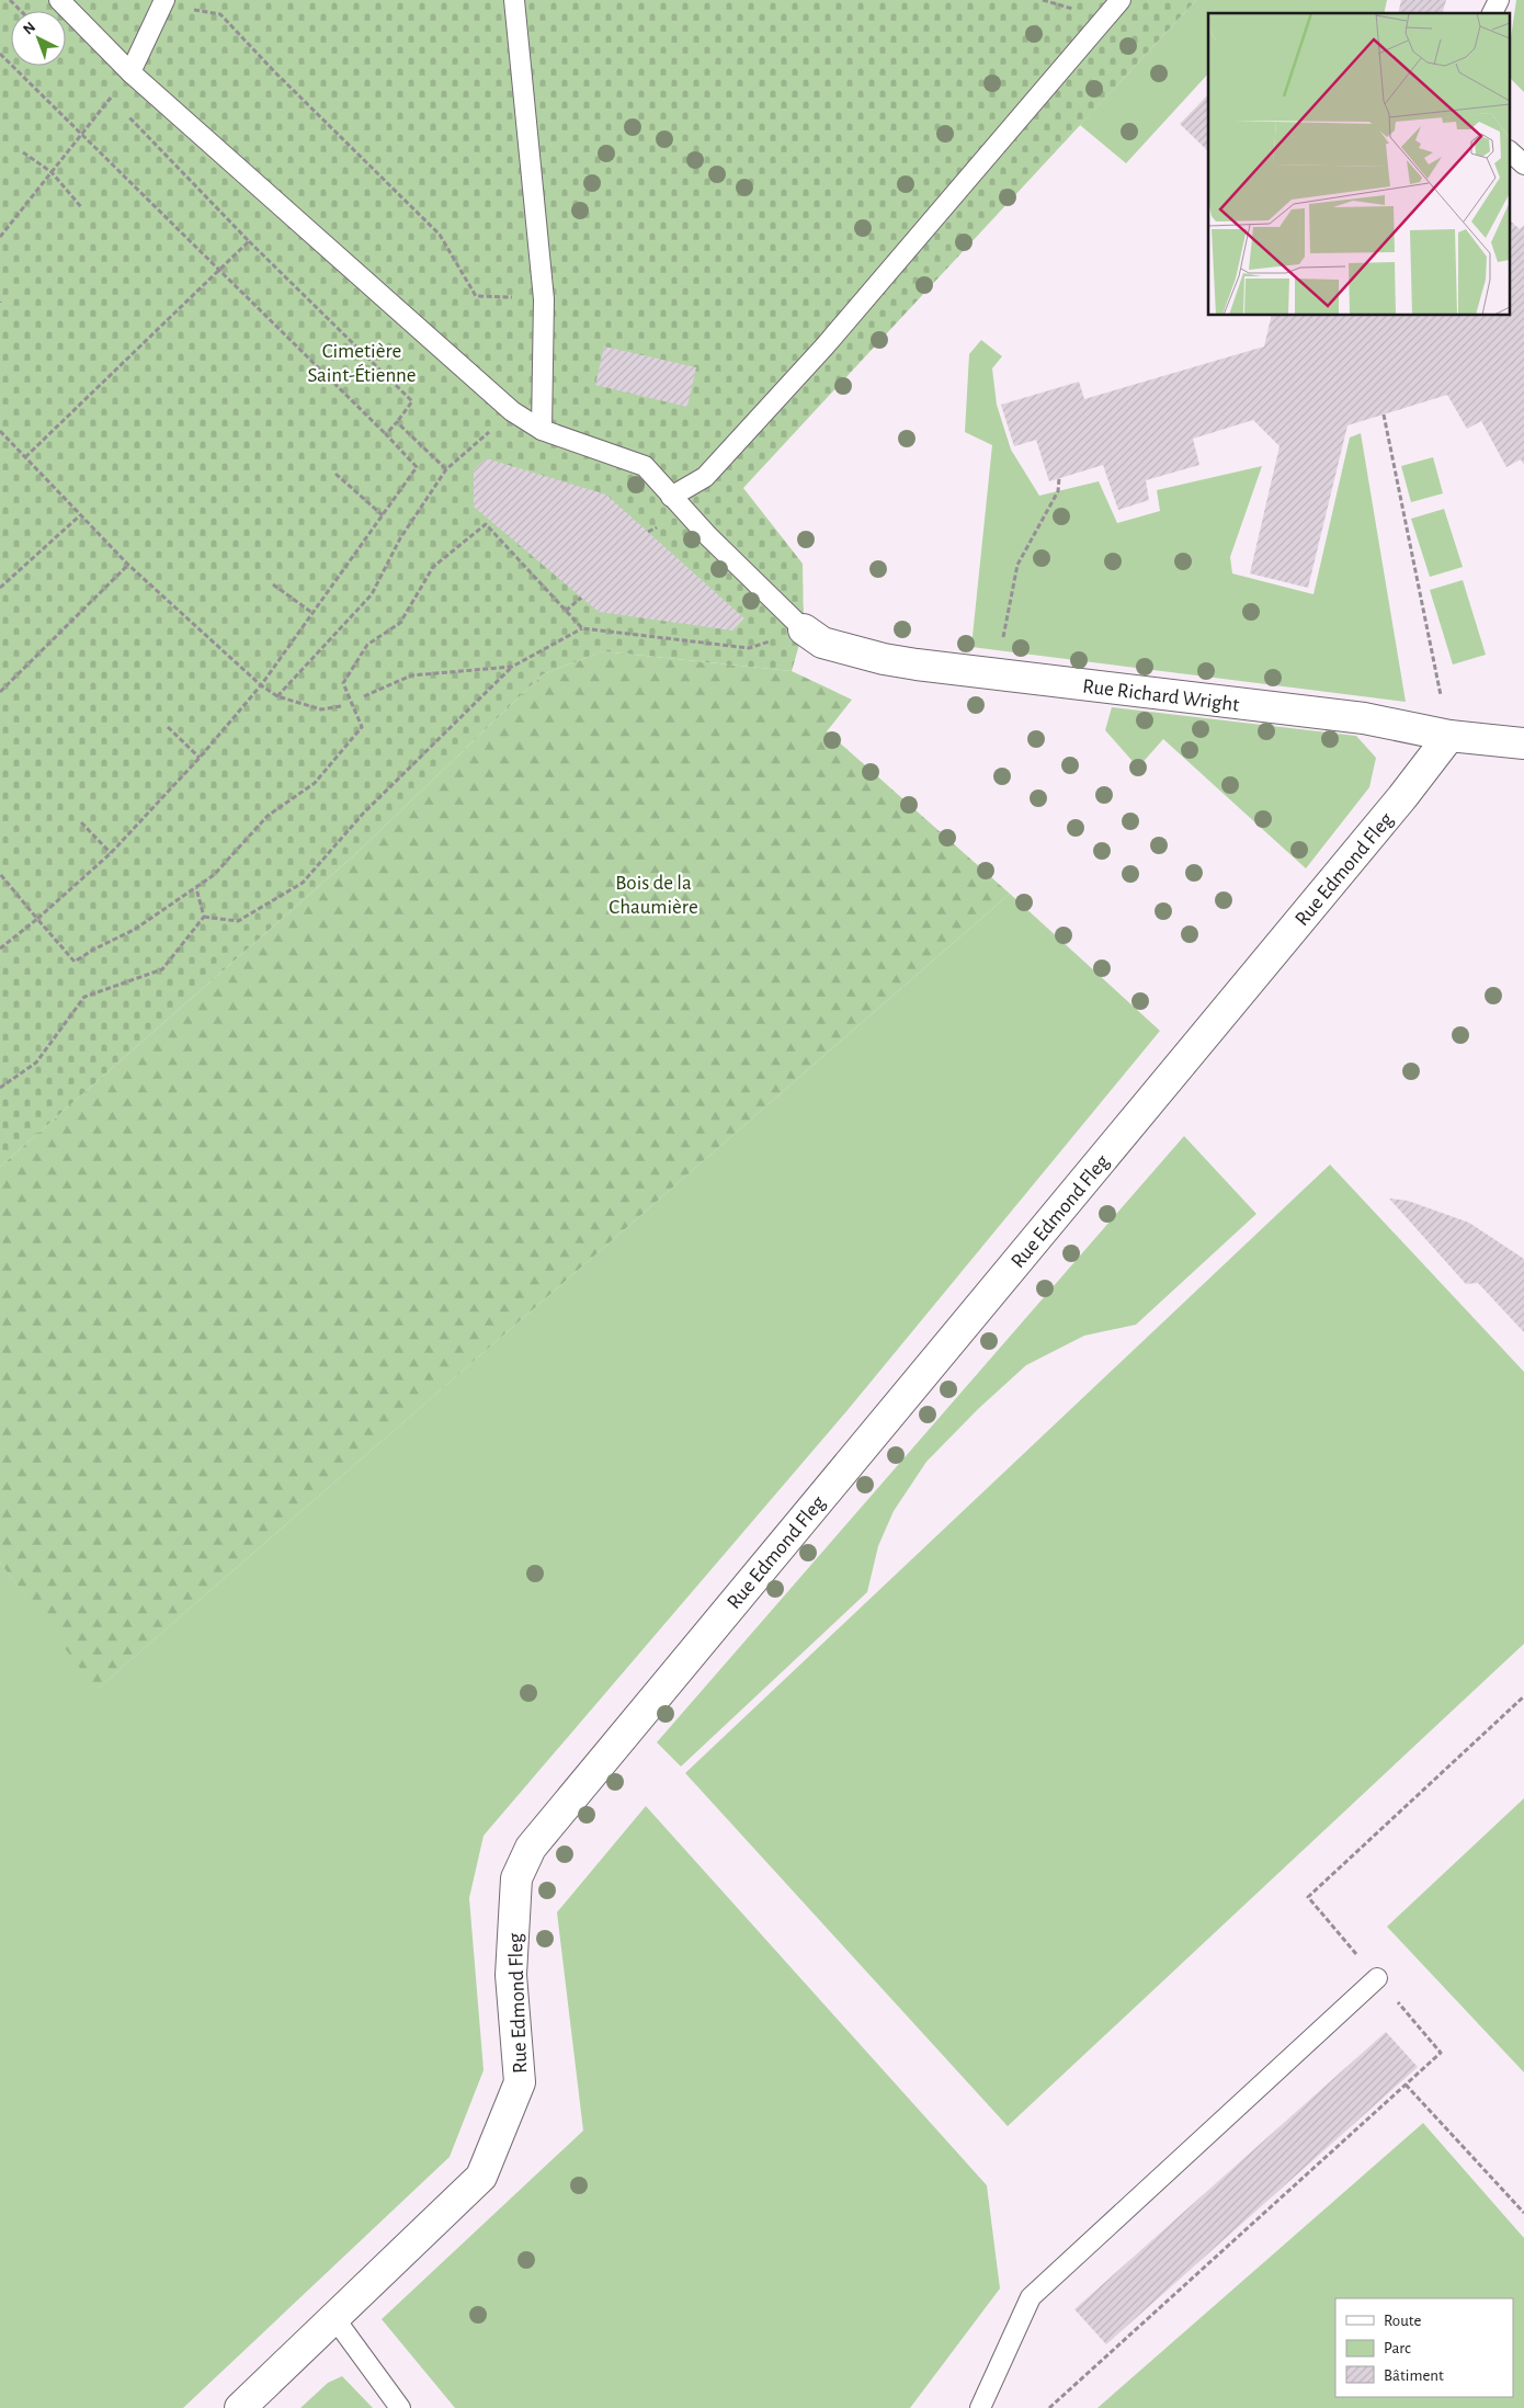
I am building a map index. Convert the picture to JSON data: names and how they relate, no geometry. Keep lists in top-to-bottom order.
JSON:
{
  "streets": {
    "street": ["Rue Richard Wright", "Rue Edmond Fleg"]
  },
  "crossings": [
    ["Rue Richard Wright", "Rue Edmond Fleg"]
  ],
  "parks": ["Cimetière Saint-Étienne", "Bois de la Chaumière"],
  "legend": ["Route", "Parc", "Bâtiment"],
  "north": "top left"
}
